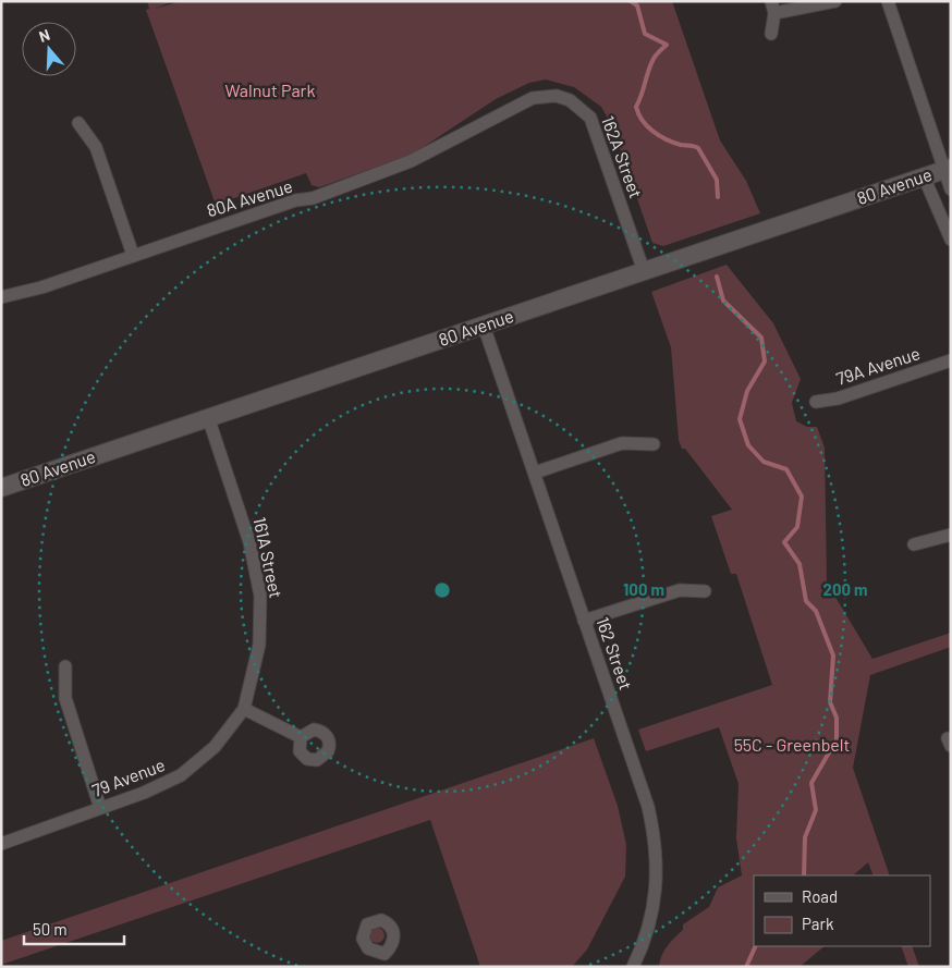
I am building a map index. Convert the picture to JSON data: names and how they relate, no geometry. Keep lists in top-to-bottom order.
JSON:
{
  "streets": {
    "street": [
      "162A Street",
      "80 Avenue",
      "80A Avenue",
      "79A Avenue",
      "161A Street",
      "162 Street",
      "79 Avenue"
    ]
  },
  "crossings": [
    ["162A Street", "80 Avenue"],
    ["162A Street", "80A Avenue"],
    ["80 Avenue", "161A Street"],
    ["80 Avenue", "162 Street"],
    ["161A Street", "79 Avenue"]
  ],
  "parks": ["Walnut Park", "55C - Greenbelt"],
  "legend": ["Road", "Park"],
  "scale_bar": "50 m",
  "north": "top",
  "rings": ["100 m", "200 m"]
}
